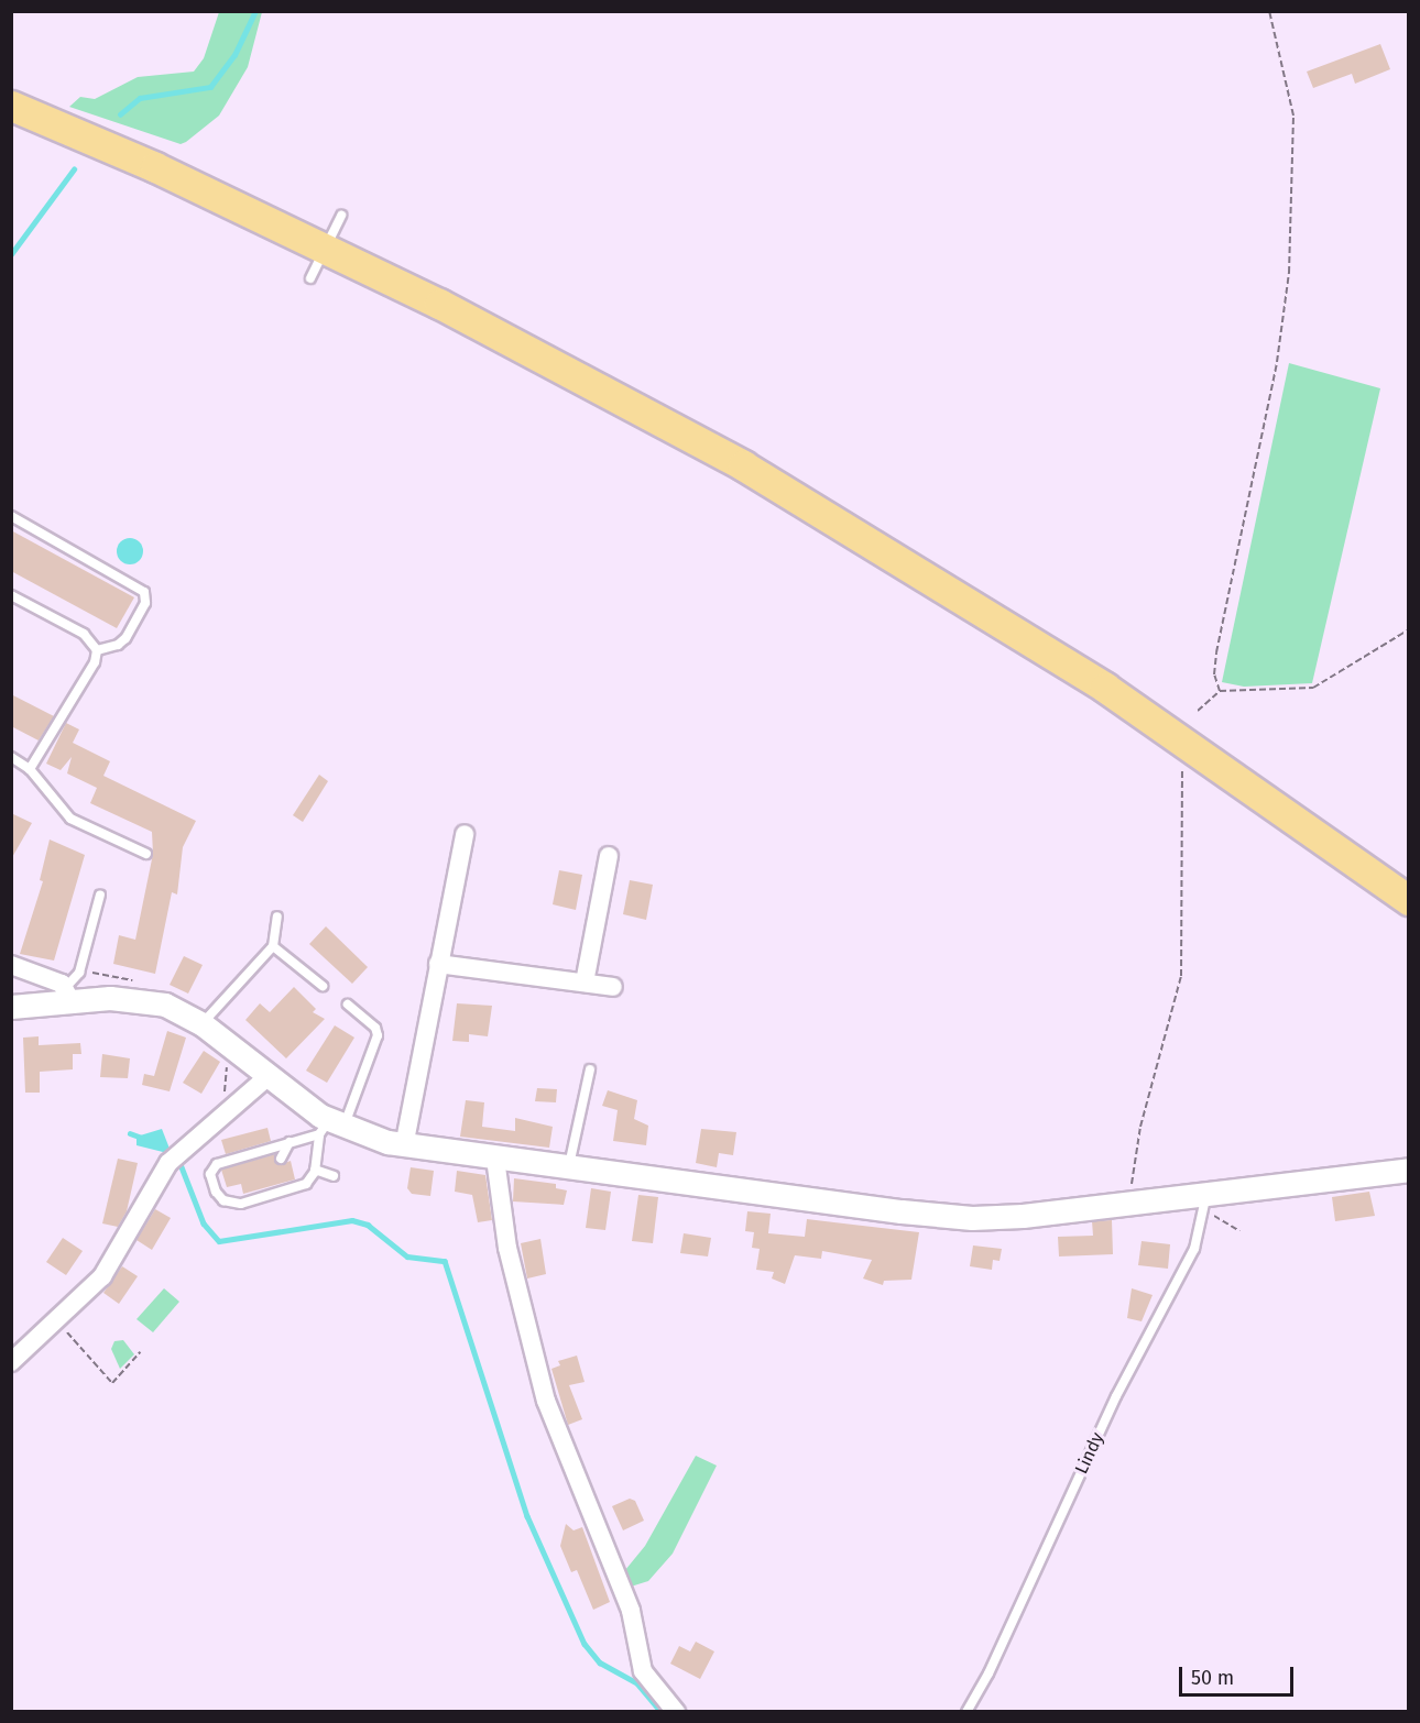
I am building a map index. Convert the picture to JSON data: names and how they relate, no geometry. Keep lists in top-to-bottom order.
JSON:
{
  "streets": {
    "lane": ["Lindy"]
  },
  "scale_bar": "50 m"
}
